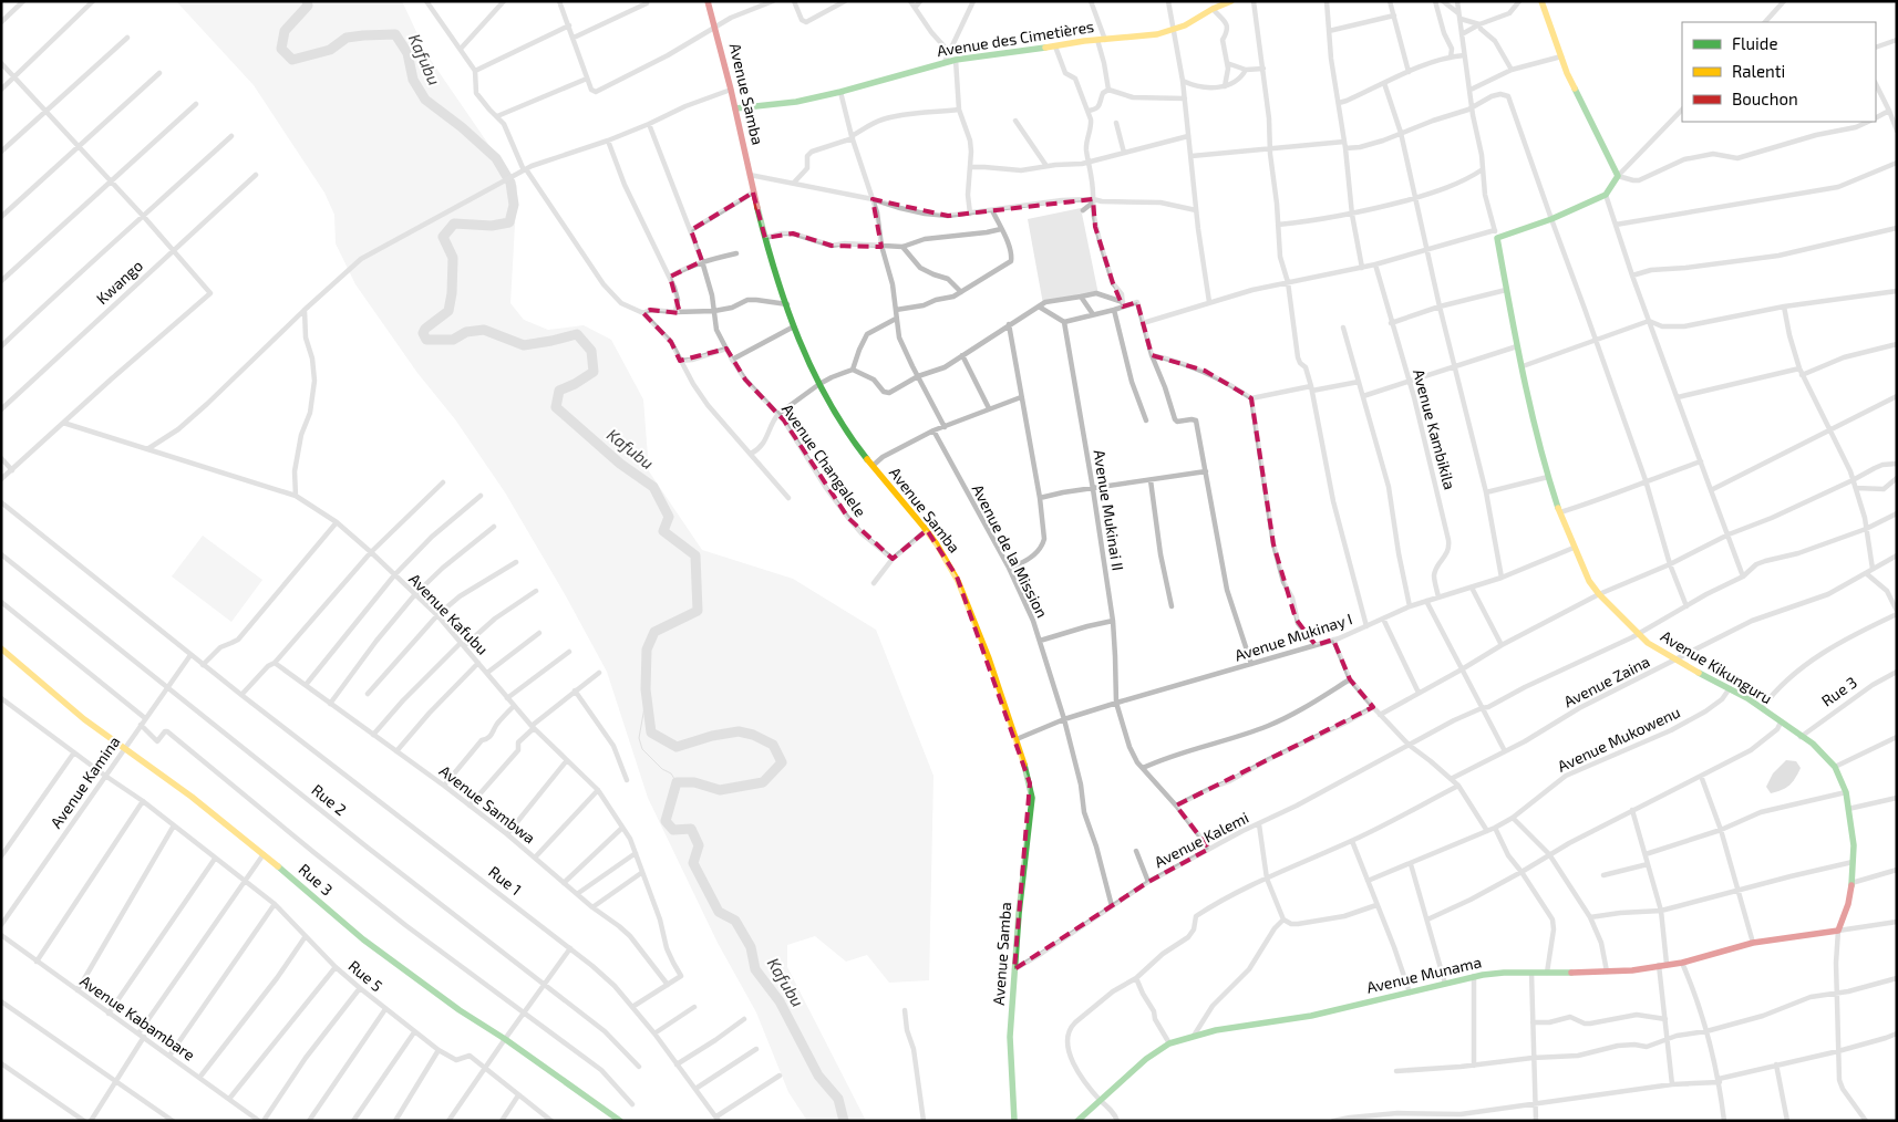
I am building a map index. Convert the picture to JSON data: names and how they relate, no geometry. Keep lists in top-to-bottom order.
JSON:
{
  "streets": {
    "street": [
      "Avenue des Cimetières",
      "Avenue Samba",
      "Kwango",
      "Avenue Kambikila",
      "Avenue Changalele",
      "Avenue Mukinai II",
      "Avenue de la Mission",
      "Avenue Kafubu",
      "Avenue Mukinay I",
      "Avenue Kikunguru",
      "Avenue Zaina",
      "Rue 3",
      "Avenue Mukowenu",
      "Avenue Kamina",
      "Rue 2",
      "Avenue Sambwa",
      "Avenue Kalemi",
      "Rue 1",
      "Avenue Munama",
      "Rue 5",
      "Avenue Kabambare"
    ]
  },
  "crossings": [
    ["Avenue des Cimetières", "Avenue Samba"],
    ["Avenue Samba", "Avenue Mukinay I"],
    ["Avenue Samba", "Avenue Kalemi"],
    ["Avenue Kambikila", "Avenue Mukinay I"],
    ["Avenue Mukinai II", "Avenue Mukinay I"],
    ["Avenue Mukinai II", "Avenue Kalemi"],
    ["Avenue de la Mission", "Avenue Mukinay I"],
    ["Avenue de la Mission", "Avenue Kalemi"],
    ["Avenue Kafubu", "Avenue Sambwa"],
    ["Avenue Mukinay I", "Avenue Kikunguru"],
    ["Avenue Kikunguru", "Avenue Zaina"],
    ["Avenue Kikunguru", "Rue 3"],
    ["Avenue Kikunguru", "Avenue Mukowenu"],
    ["Avenue Kikunguru", "Avenue Kalemi"],
    ["Avenue Kikunguru", "Avenue Munama"],
    ["Rue 3", "Avenue Kamina"],
    ["Avenue Kamina", "Rue 2"],
    ["Avenue Kamina", "Rue 1"],
    ["Avenue Kamina", "Rue 5"]
  ],
  "water": ["Kafubu"],
  "legend": ["Fluide", "Ralenti", "Bouchon"]
}
